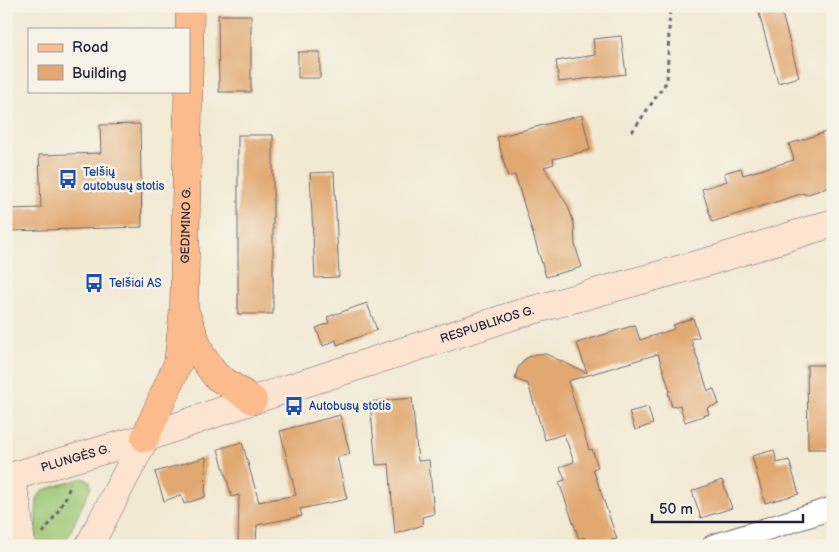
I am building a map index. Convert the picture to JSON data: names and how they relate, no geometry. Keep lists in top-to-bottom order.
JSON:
{
  "streets": {
    "main road": ["GEDIMINO G.", "RESPUBLIKOS G.", "PLUNGĖS G."]
  },
  "crossings": [
    ["GEDIMINO G.", "RESPUBLIKOS G."],
    ["GEDIMINO G.", "PLUNGĖS G."],
    ["RESPUBLIKOS G.", "PLUNGĖS G."]
  ],
  "places": {
    "bus stop": ["Telšių autobusų stotis", "Telšiai AS", "Autobusų stotis"]
  },
  "legend": ["Road", "Building"],
  "scale_bar": "50 m"
}
